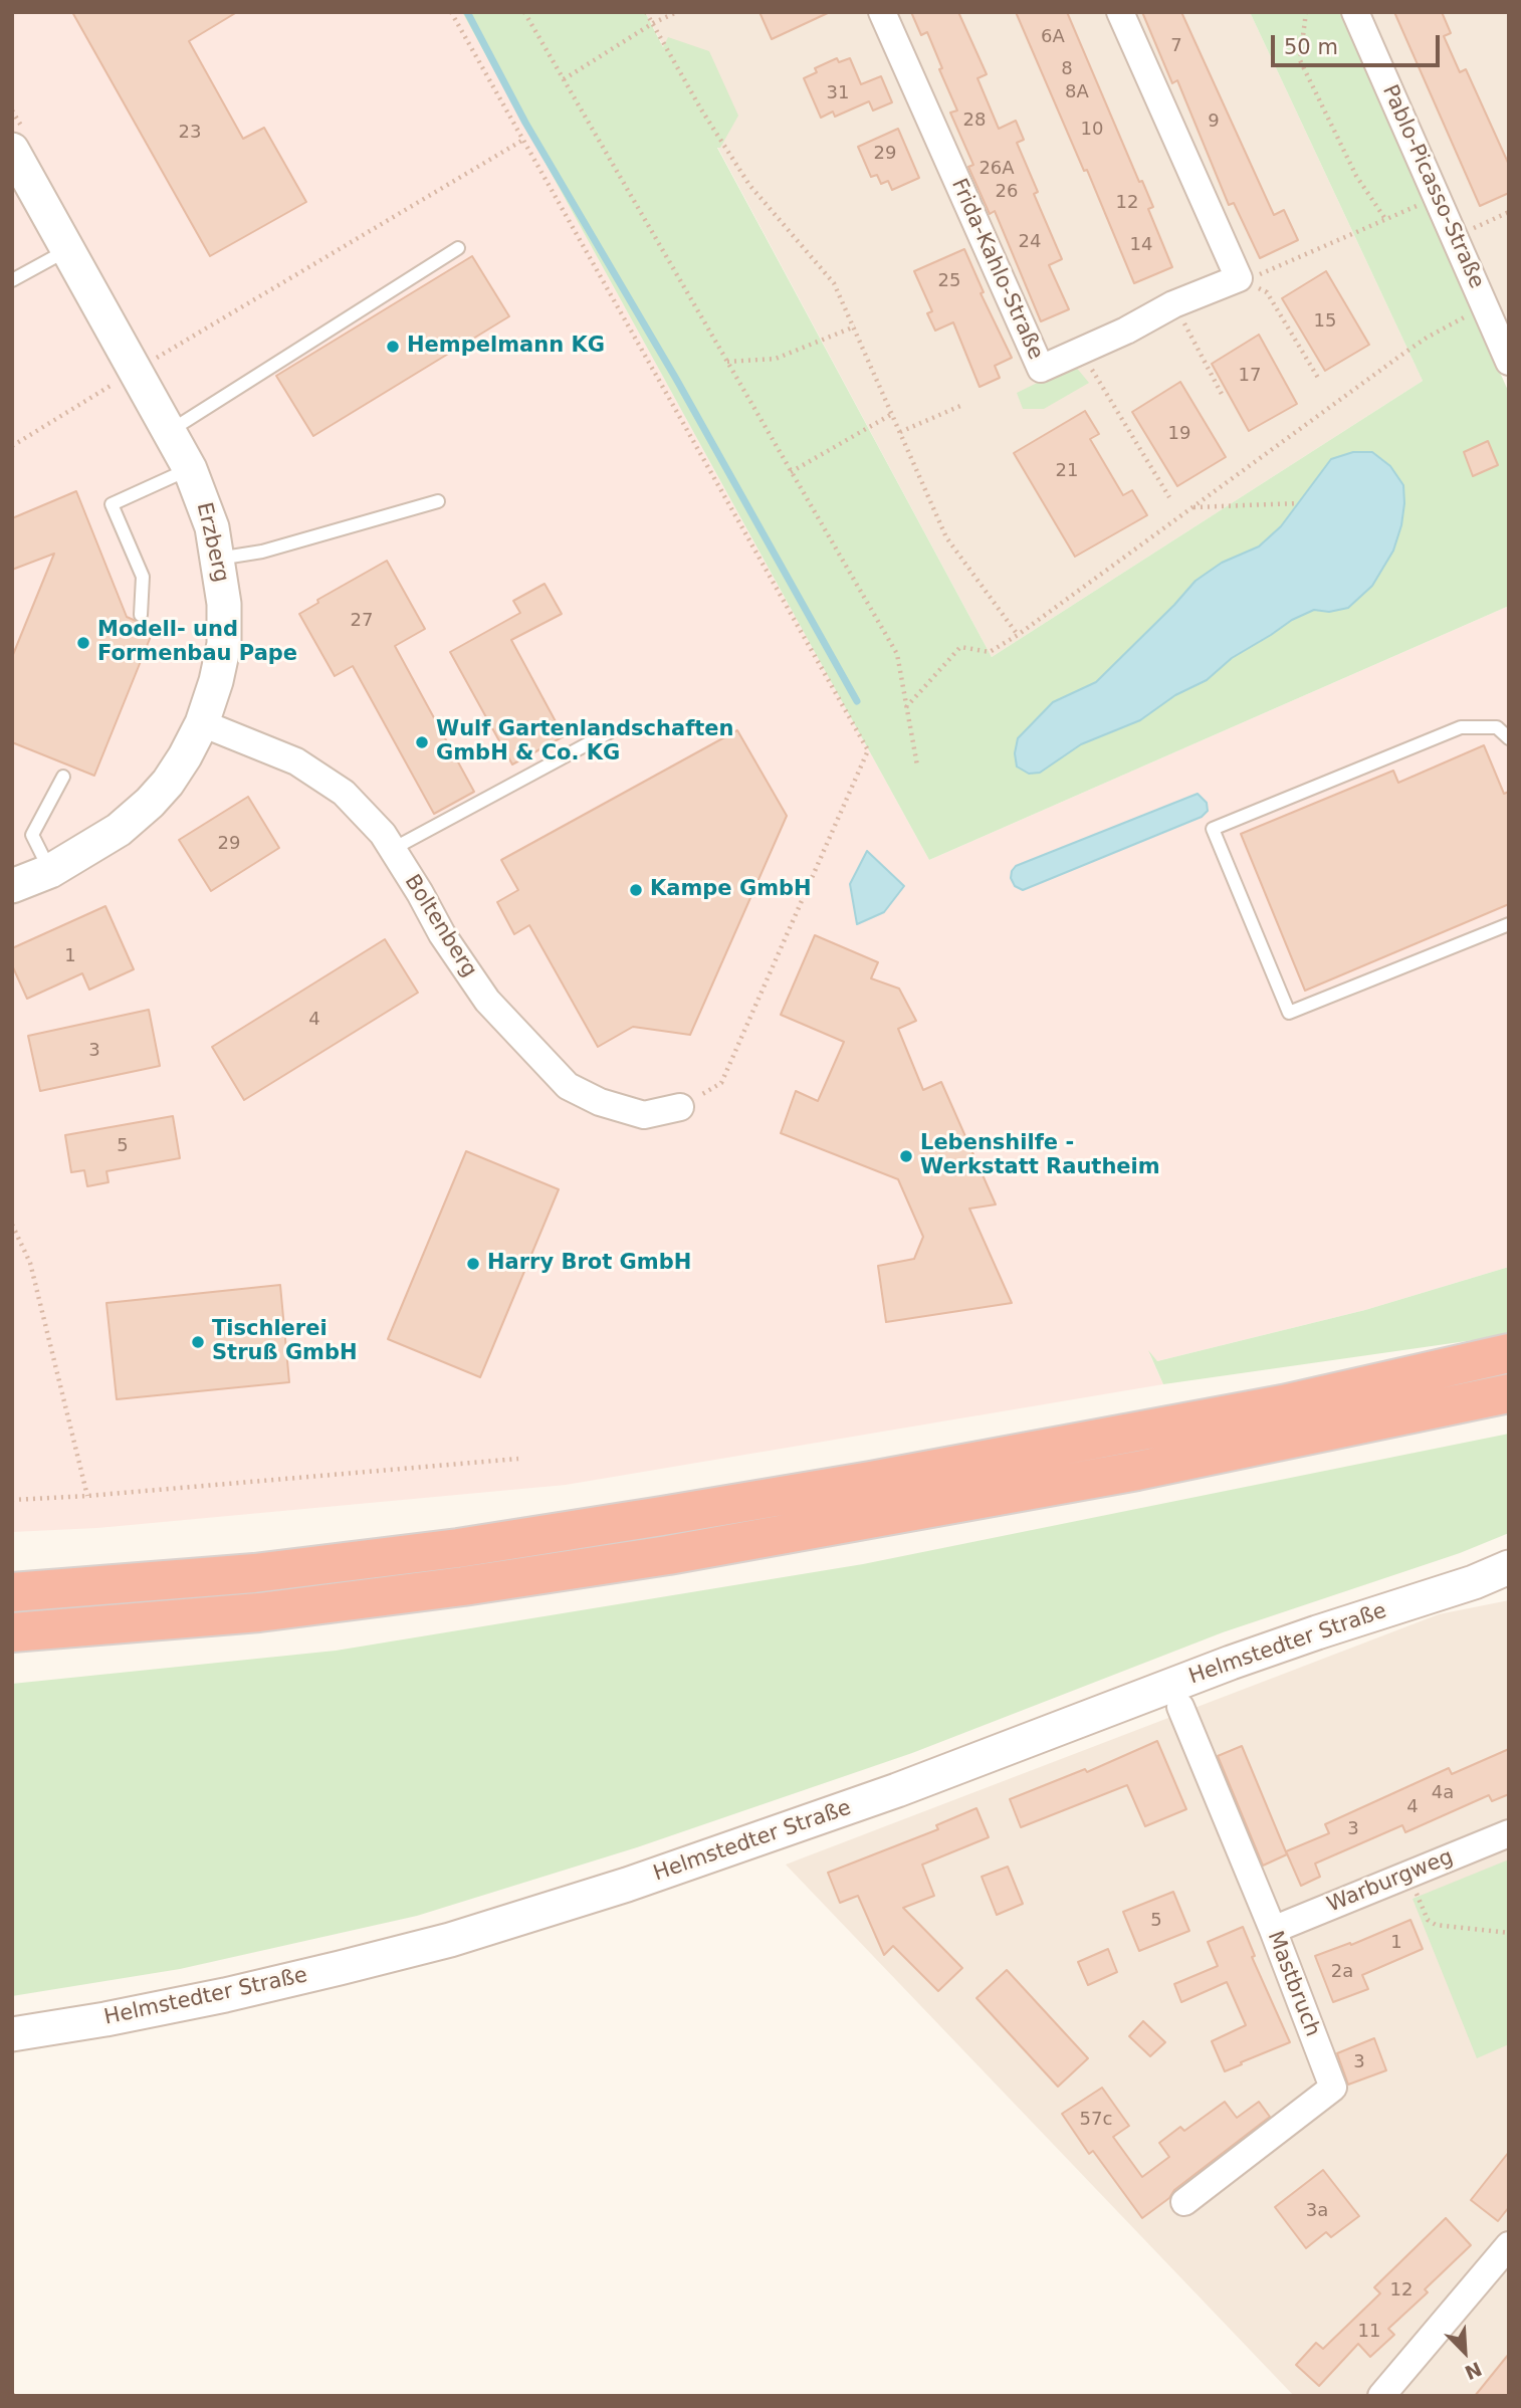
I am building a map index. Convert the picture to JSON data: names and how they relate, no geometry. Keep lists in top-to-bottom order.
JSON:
{
  "streets": {
    "street": [
      "Pablo-Picasso-Straße",
      "Frida-Kahlo-Straße",
      "Erzberg",
      "Boltenberg",
      "Helmstedter Straße",
      "Warburgweg",
      "Mastbruch"
    ]
  },
  "crossings": [
    ["Erzberg", "Boltenberg"],
    ["Warburgweg", "Mastbruch"]
  ],
  "places": [
    "Hempelmann KG",
    "Modell- und Formenbau Pape",
    "Wulf Gartenlandschaften GmbH & Co. KG",
    "Kampe GmbH",
    "Lebenshilfe - Werkstatt Rautheim",
    "Harry Brot GmbH",
    "Tischlerei Struß GmbH"
  ],
  "house_numbers": [
    "6A",
    "7",
    "8",
    "8A",
    "31",
    "28",
    "9",
    "10",
    "23",
    "29",
    "26A",
    "26",
    "12",
    "24",
    "14",
    "25",
    "15",
    "17",
    "19",
    "21",
    "27",
    "29",
    "1",
    "4",
    "3",
    "5",
    "4a",
    "4",
    "3",
    "5",
    "1",
    "2a",
    "3",
    "57c",
    "3a",
    "12",
    "11"
  ],
  "scale_bar": "50 m",
  "north": "bottom right"
}
